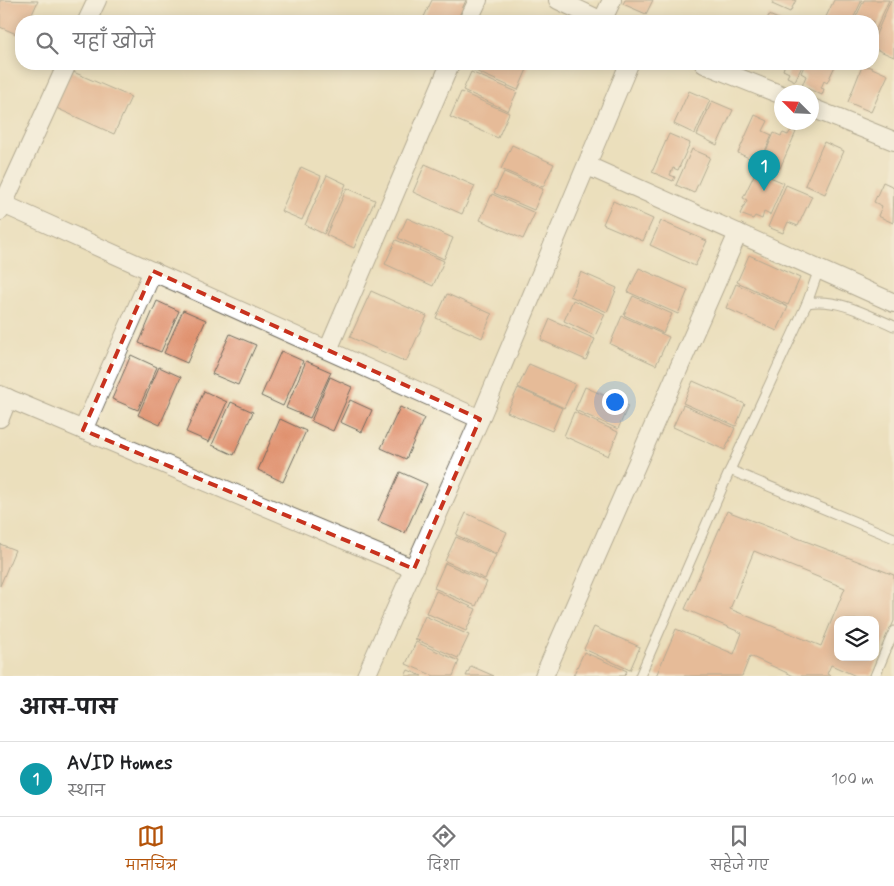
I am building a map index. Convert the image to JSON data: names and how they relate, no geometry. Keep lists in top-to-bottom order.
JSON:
{
  "north": "top left",
  "page": {
    "search": "यहाँ खोजें",
    "pins": "1",
    "heading": "आस-पास",
    "list": [
      {
        "mark": "1",
        "name": "AVID Homes",
        "note": "स्थान",
        "value": "100 m"
      }
    ],
    "nav": ["मानचित्र", "दिशा", "सहेजे गए"]
  }
}
